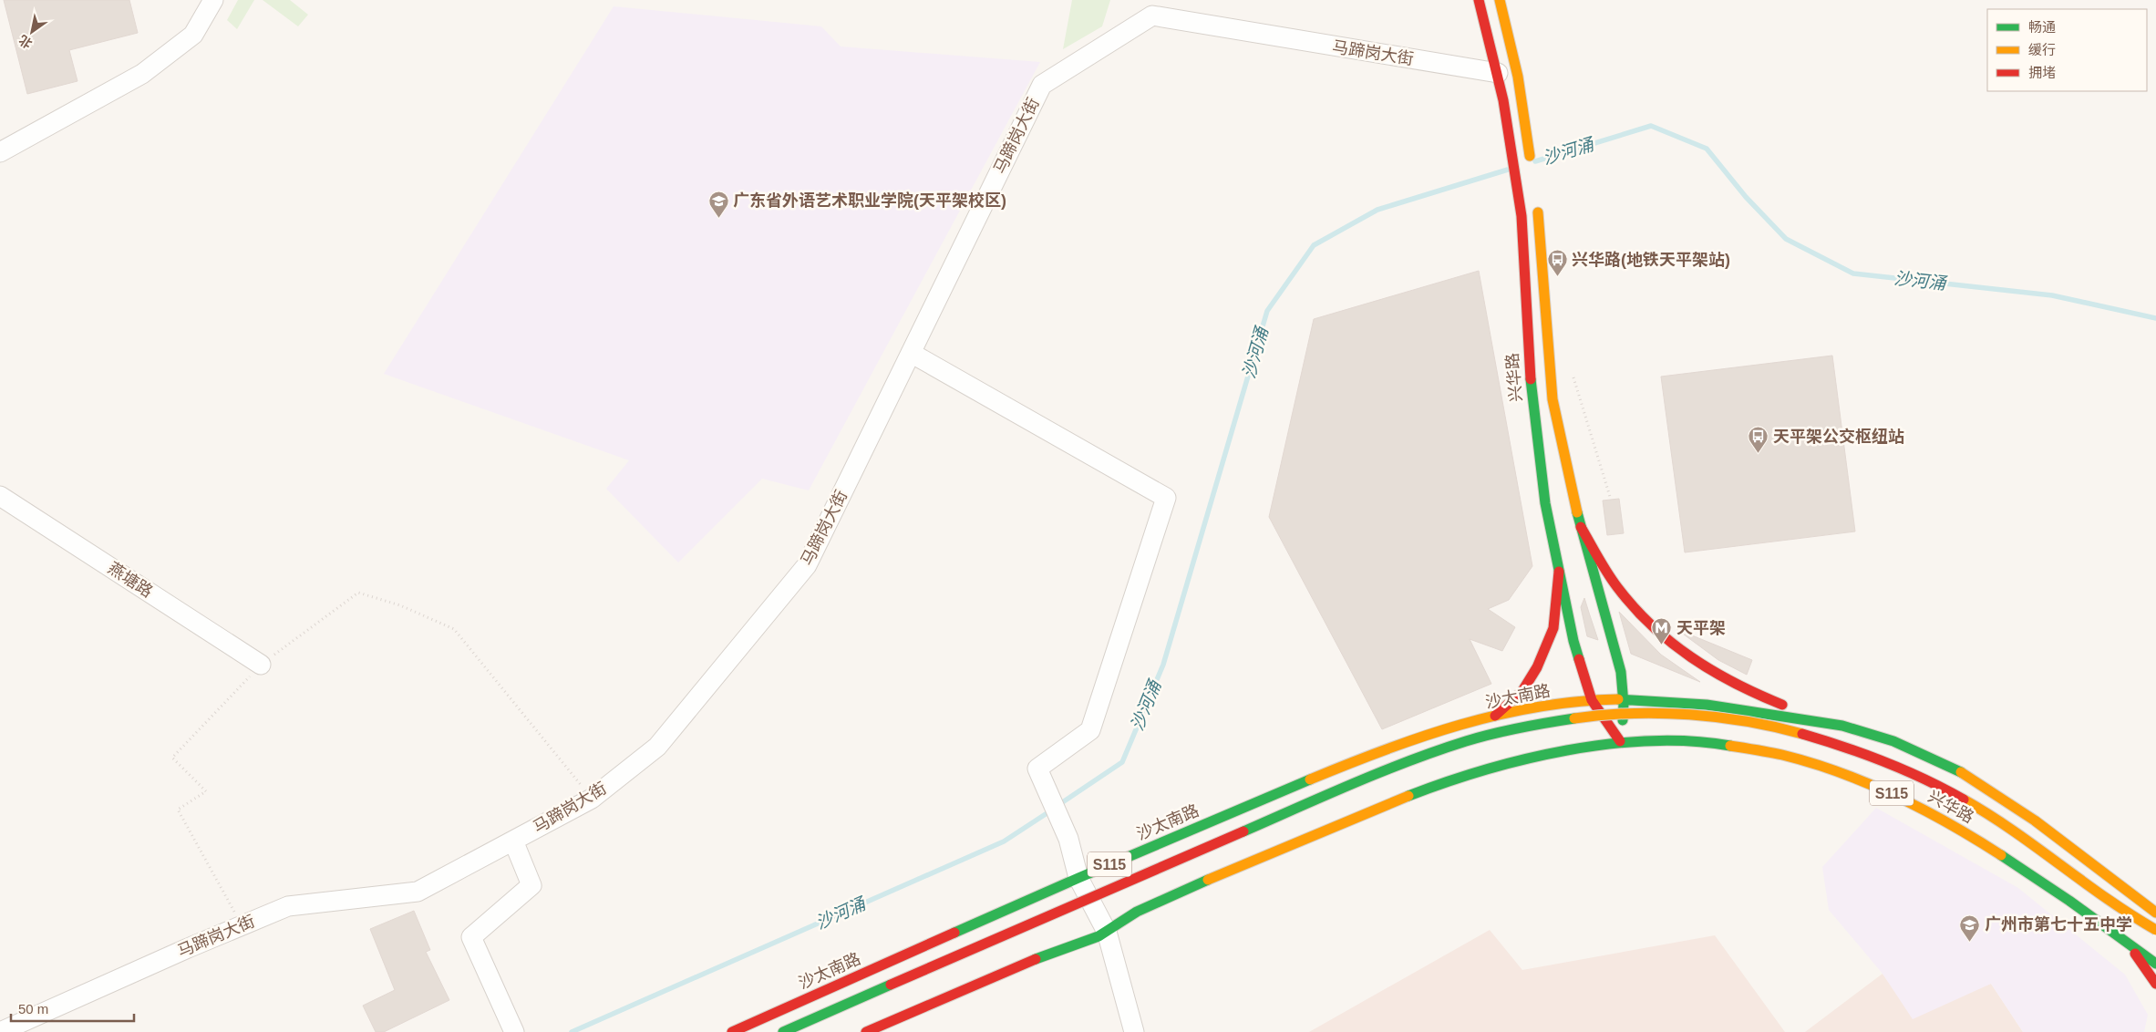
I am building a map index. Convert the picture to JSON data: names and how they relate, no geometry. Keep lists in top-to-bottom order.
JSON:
{
  "streets": {
    "main road": ["兴华路", "沙太南路", "S115"],
    "street": ["马蹄岗大街", "燕塘路"]
  },
  "crossings": [
    ["马蹄岗大街", "兴华路"],
    ["兴华路", "沙太南路"],
    ["兴华路", "S115"]
  ],
  "water": ["沙河涌"],
  "places": {
    "school or university": ["广东省外语艺术职业学院(天平架校区)", "广州市第七十五中学"],
    "bus stop": ["兴华路(地铁天平架站)", "天平架公交枢纽站"],
    "metro station": ["天平架"]
  },
  "legend": ["畅通", "缓行", "拥堵"],
  "scale_bar": "50 m",
  "north": "bottom left"
}
